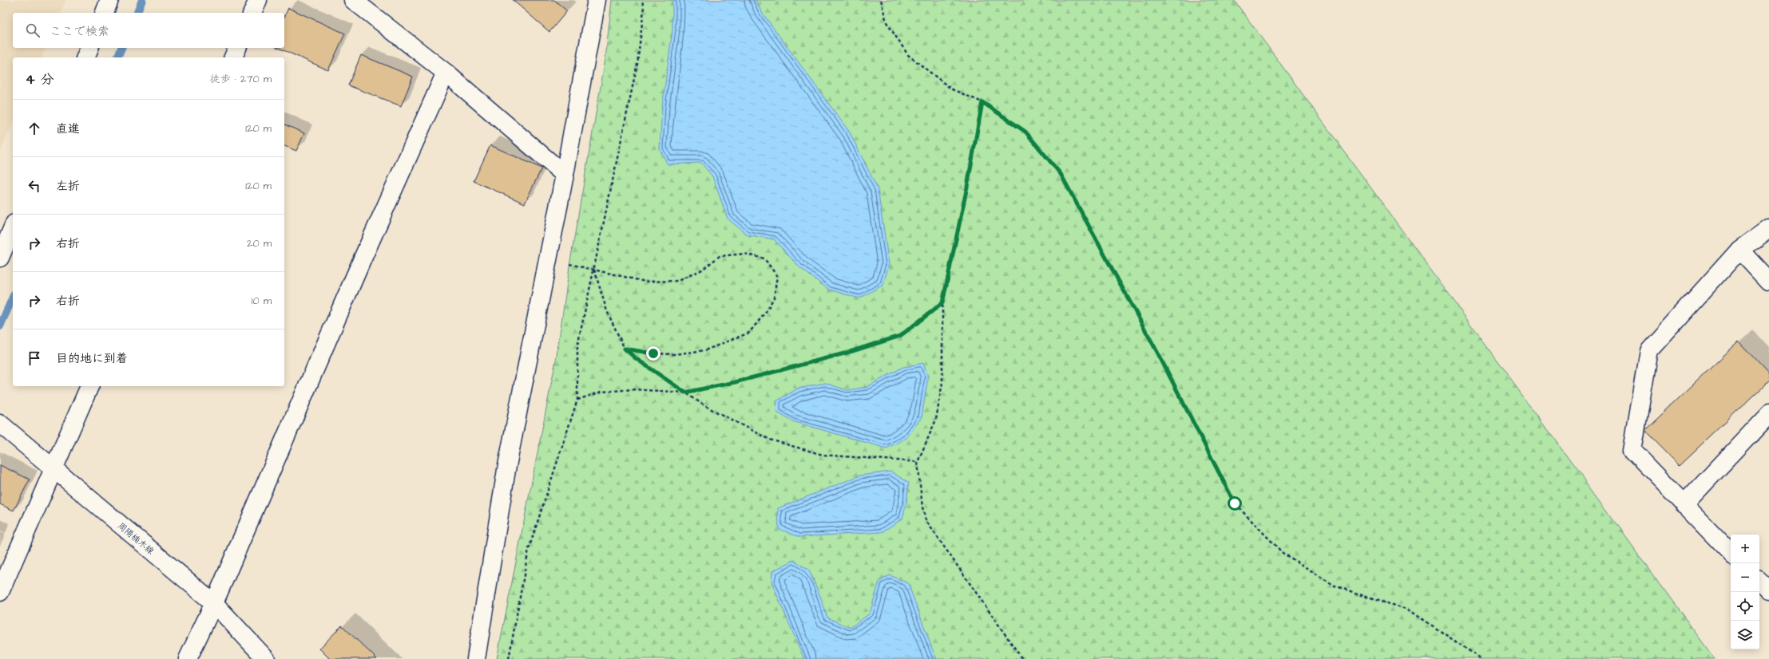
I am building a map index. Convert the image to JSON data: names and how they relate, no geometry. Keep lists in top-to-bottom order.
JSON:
{
  "streets": {
    "street": ["周陽楠木線"]
  },
  "page": {
    "search": "ここで検索",
    "heading": ["4 分", "徒歩 · 270 m"],
    "list": [
      ["直進", "120 m"],
      ["左折", "120 m"],
      ["右折", "20 m"],
      ["右折", "10 m"],
      "目的地に到着"
    ],
    "map_buttons": ["+", "−"]
  }
}
